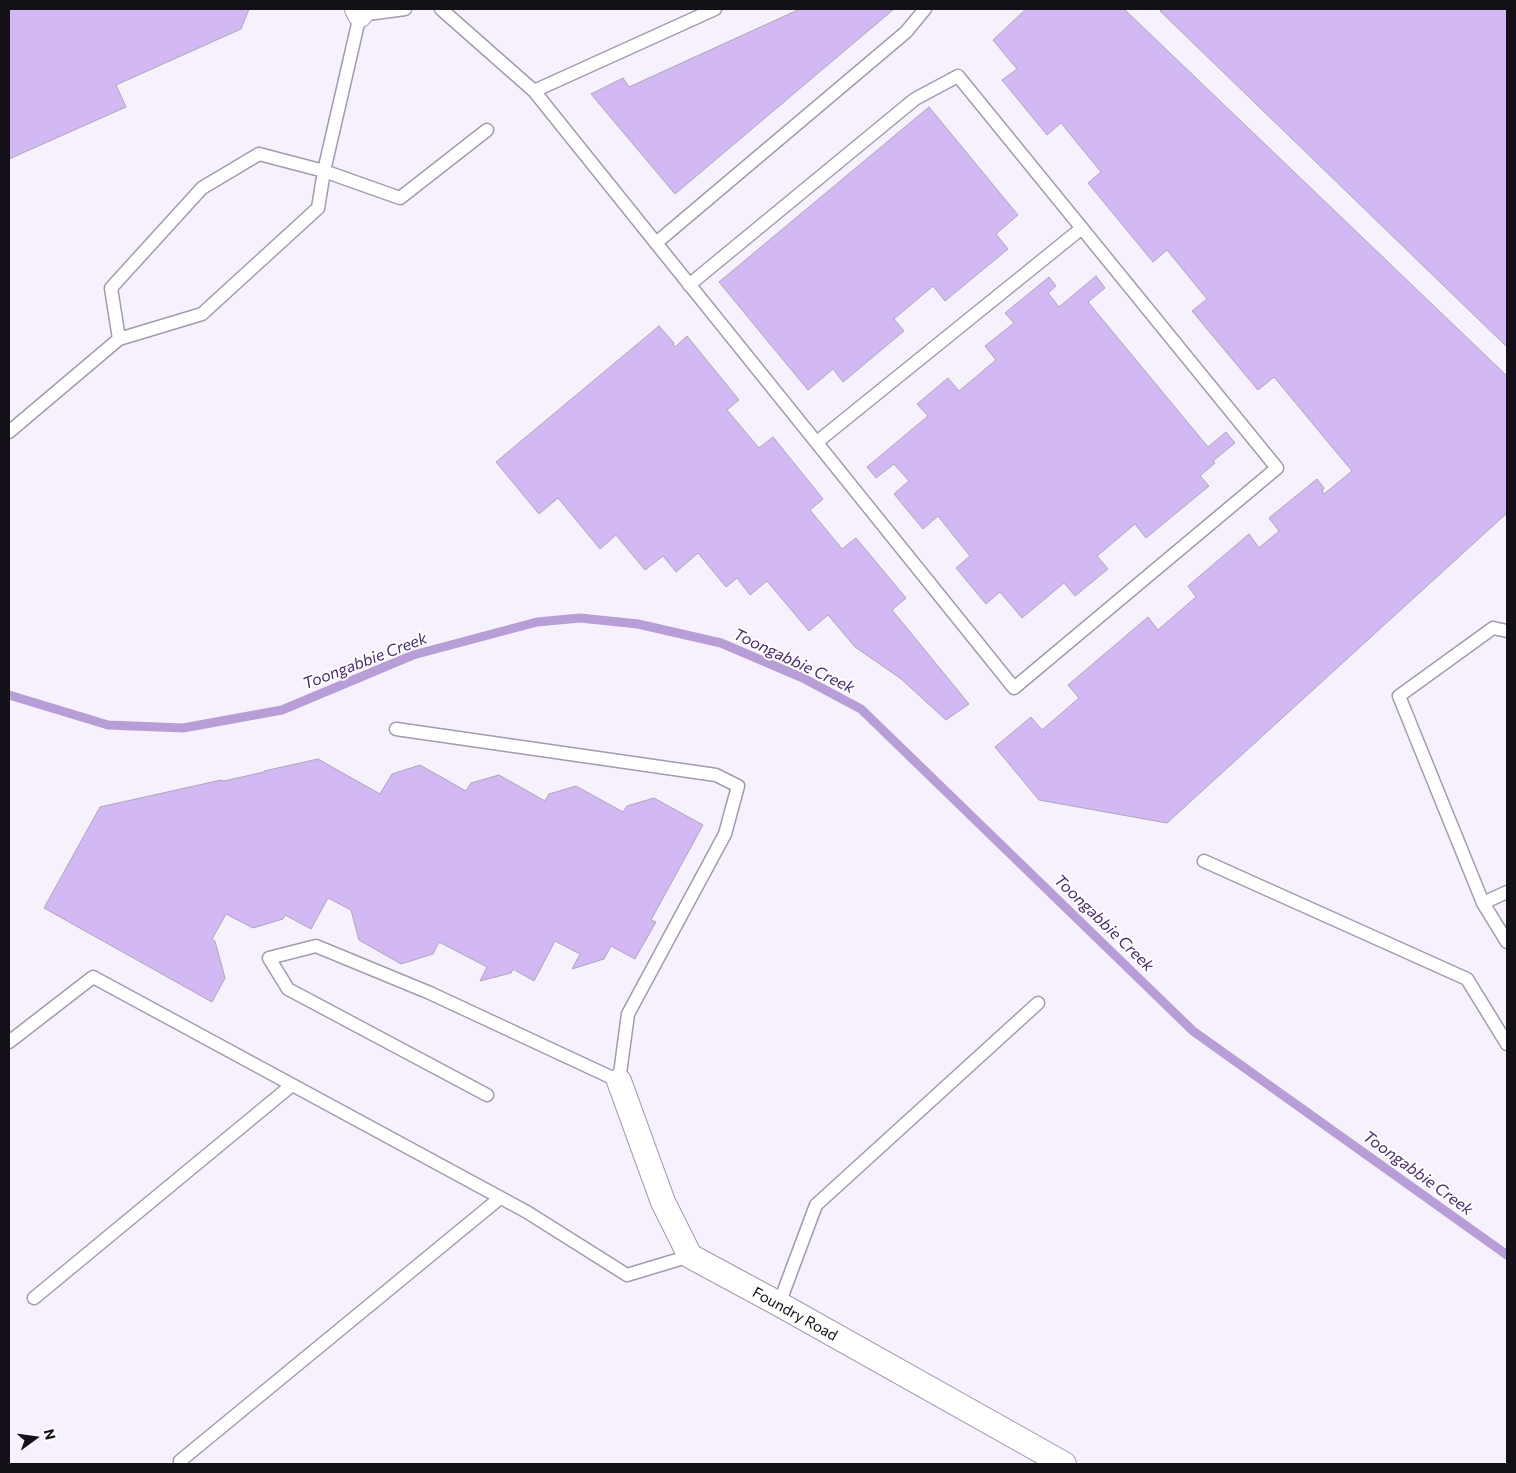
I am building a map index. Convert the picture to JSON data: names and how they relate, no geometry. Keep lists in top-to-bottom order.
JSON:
{
  "streets": {
    "street": ["Foundry Road"]
  },
  "water": ["Toongabbie Creek"],
  "north": "right"
}
